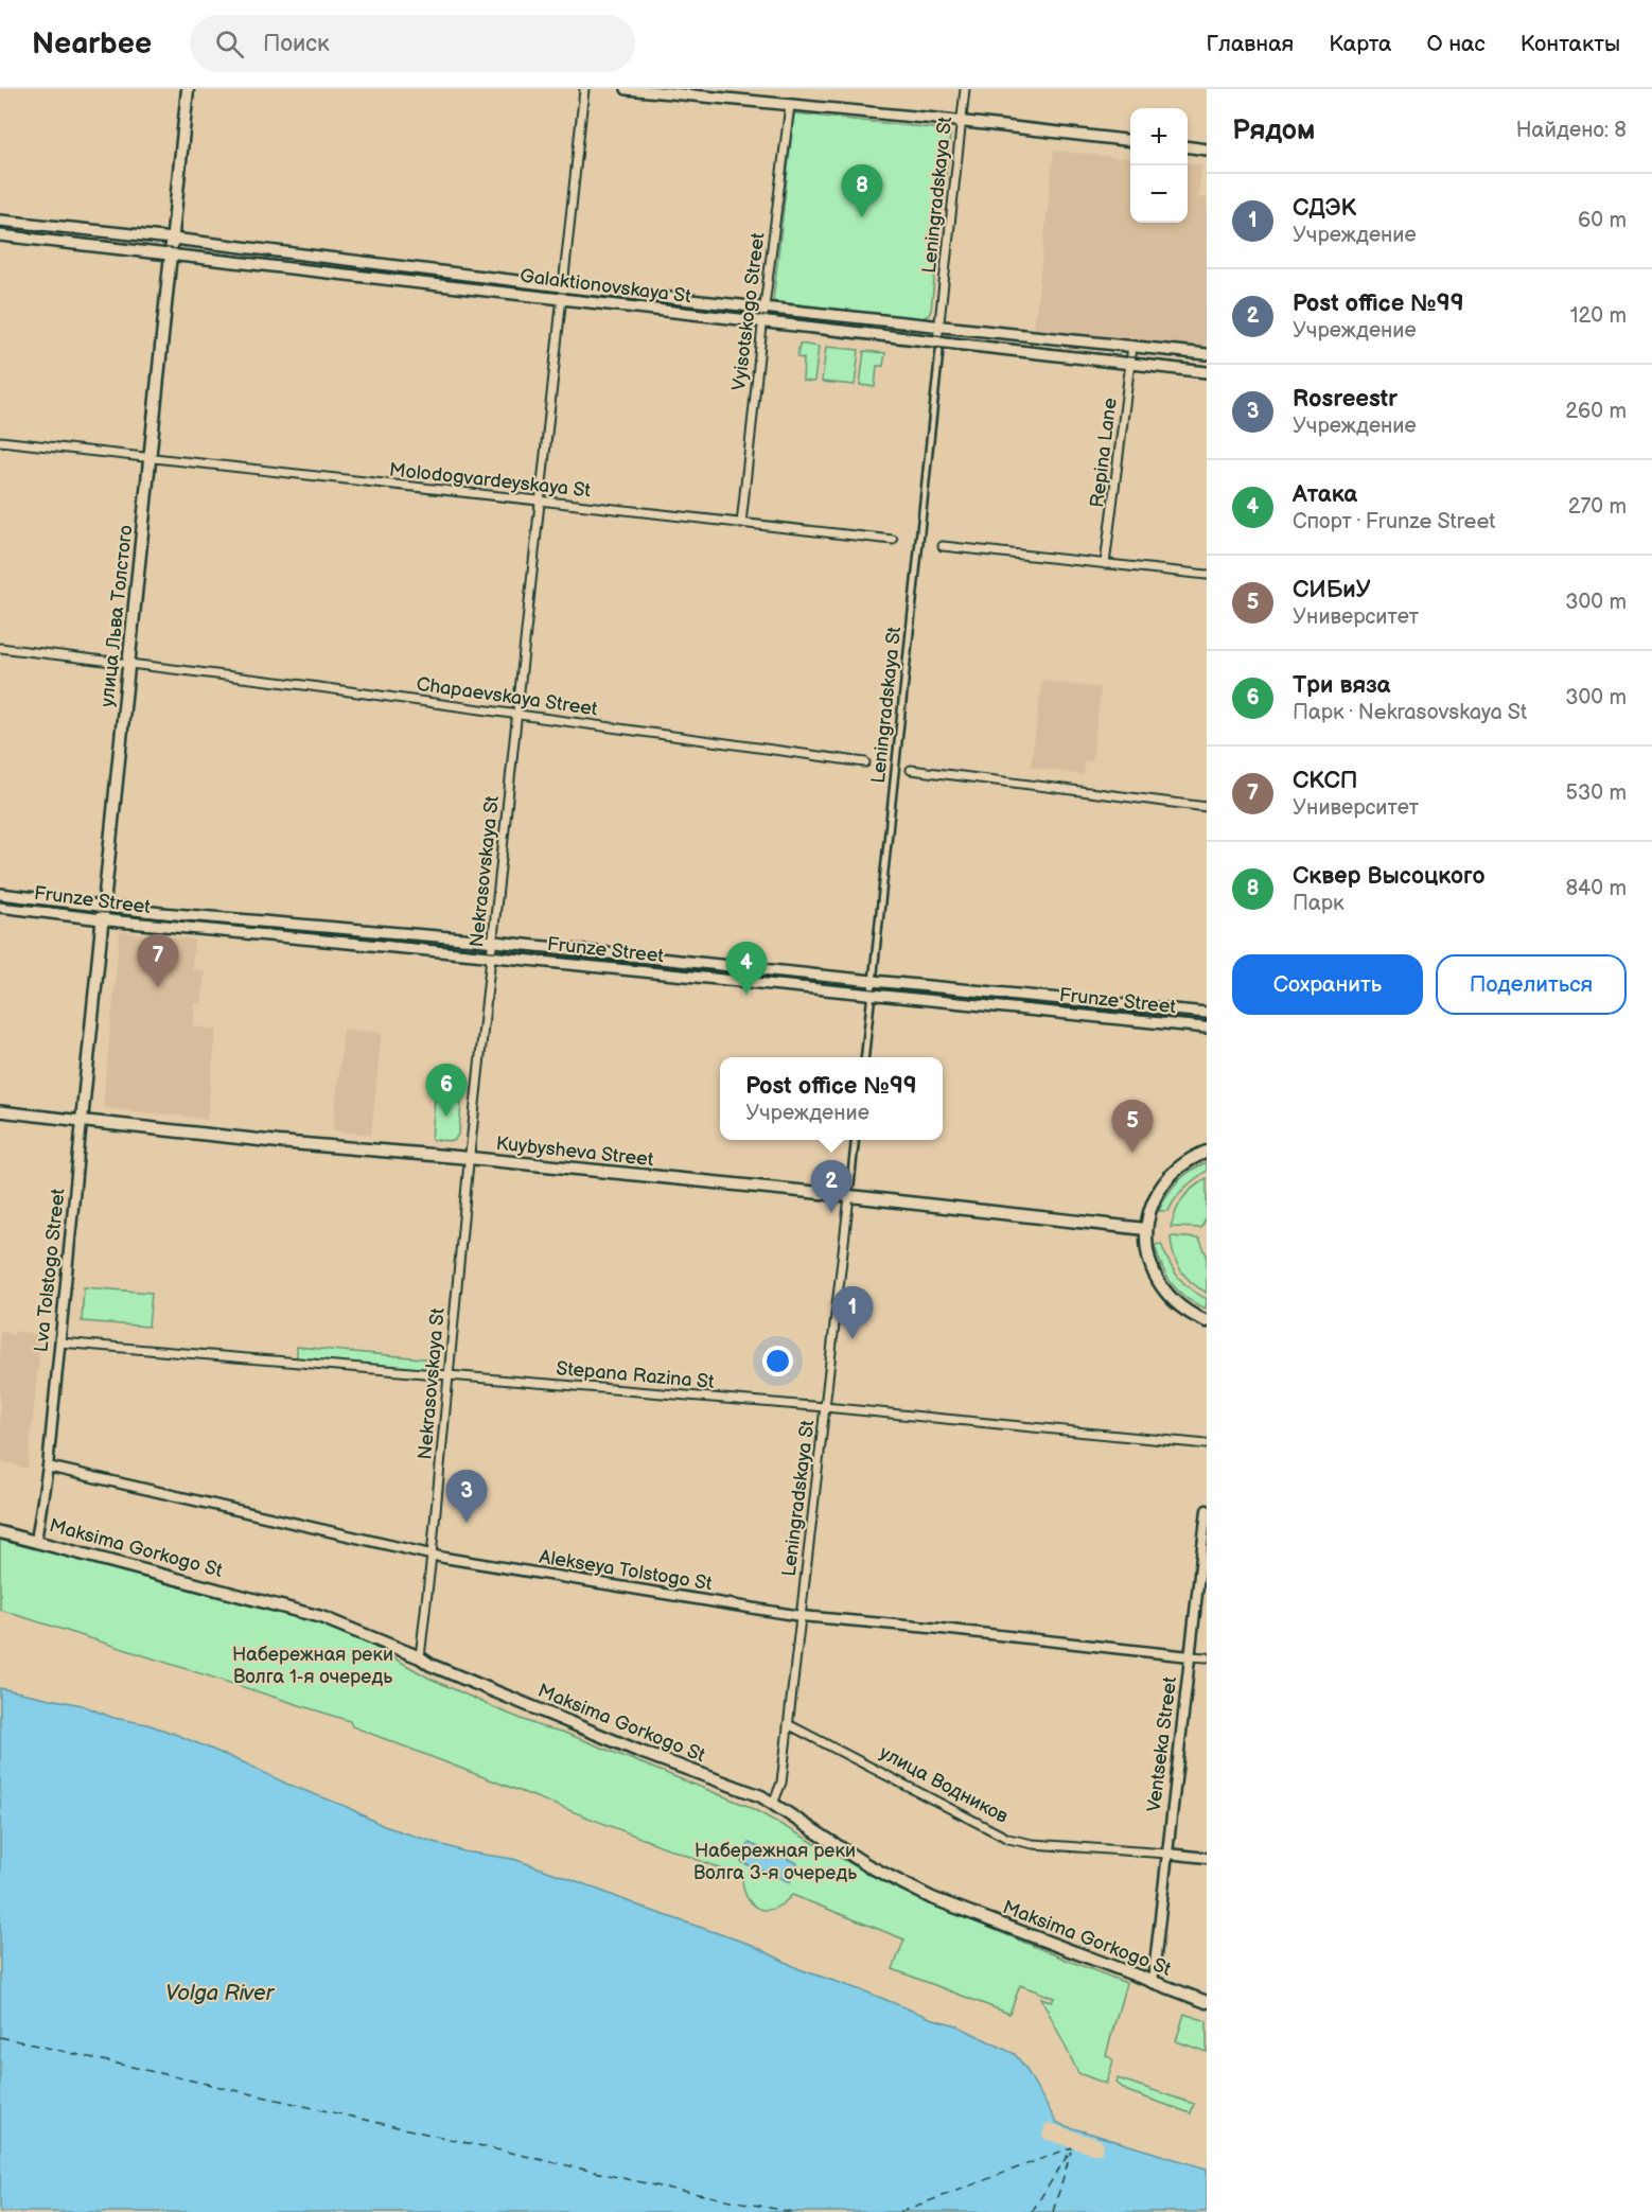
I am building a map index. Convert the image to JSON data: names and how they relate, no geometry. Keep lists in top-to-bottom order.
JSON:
{
  "streets": {
    "main road": [
      "Galaktionovskaya St",
      "улица Льва Толстого",
      "Frunze Street",
      "Kuybysheva Street",
      "Lva Tolstogo Street",
      "Maksima Gorkogo St"
    ],
    "street": [
      "Leningradskaya St",
      "Vyisotskogo Street",
      "Repina Lane",
      "Molodogvardeyskaya St",
      "Chapaevskaya Street",
      "Nekrasovskaya St",
      "Stepana Razina St",
      "Alekseya Tolstogo St",
      "Ventseka Street",
      "улица Водников"
    ]
  },
  "crossings": [
    ["Leningradskaya St", "Galaktionovskaya St"],
    ["Leningradskaya St", "Frunze Street"],
    ["Leningradskaya St", "Kuybysheva Street"],
    ["Leningradskaya St", "Stepana Razina St"],
    ["Leningradskaya St", "Maksima Gorkogo St"],
    ["Leningradskaya St", "Alekseya Tolstogo St"],
    ["Leningradskaya St", "улица Водников"],
    ["Galaktionovskaya St", "Vyisotskogo Street"],
    ["Galaktionovskaya St", "Repina Lane"],
    ["Galaktionovskaya St", "улица Льва Толстого"],
    ["Galaktionovskaya St", "Nekrasovskaya St"],
    ["Vyisotskogo Street", "Molodogvardeyskaya St"],
    ["Molodogvardeyskaya St", "улица Льва Толстого"],
    ["Molodogvardeyskaya St", "Nekrasovskaya St"],
    ["улица Льва Толстого", "Chapaevskaya Street"],
    ["улица Льва Толстого", "Frunze Street"],
    ["улица Льва Толстого", "Lva Tolstogo Street"],
    ["Chapaevskaya Street", "Nekrasovskaya St"],
    ["Nekrasovskaya St", "Frunze Street"],
    ["Nekrasovskaya St", "Kuybysheva Street"],
    ["Nekrasovskaya St", "Stepana Razina St"],
    ["Nekrasovskaya St", "Maksima Gorkogo St"],
    ["Nekrasovskaya St", "Alekseya Tolstogo St"],
    ["Frunze Street", "Lva Tolstogo Street"],
    ["Kuybysheva Street", "Lva Tolstogo Street"],
    ["Lva Tolstogo Street", "Stepana Razina St"],
    ["Lva Tolstogo Street", "Maksima Gorkogo St"],
    ["Lva Tolstogo Street", "Alekseya Tolstogo St"],
    ["Maksima Gorkogo St", "Ventseka Street"],
    ["Alekseya Tolstogo St", "Ventseka Street"],
    ["Ventseka Street", "улица Водников"]
  ],
  "water": ["Volga River"],
  "parks": ["Набережная реки Волга 1-я очередь", "Набережная реки Волга 3-я очередь"],
  "page": {
    "header": "Nearbee",
    "search": "Поиск",
    "nav": [
      "Главная",
      "Карта",
      "О нас",
      "Контакты"
    ],
    "heading": ["Рядом", "Найдено: 8"],
    "map_buttons": ["+", "−"],
    "pins": [
      "8",
      "7",
      "4",
      "6",
      "5",
      "2",
      "1",
      "3"
    ],
    "list": [
      {
        "mark": "1",
        "name": "СДЭК",
        "note": "Учреждение",
        "value": "60 m"
      },
      {
        "mark": "2",
        "name": "Post office №99",
        "note": "Учреждение",
        "value": "120 m"
      },
      {
        "mark": "3",
        "name": "Rosreestr",
        "note": "Учреждение",
        "value": "260 m"
      },
      {
        "mark": "4",
        "name": "Атака",
        "note": "Спорт · Frunze Street",
        "value": "270 m"
      },
      {
        "mark": "5",
        "name": "СИБиУ",
        "note": "Университет",
        "value": "300 m"
      },
      {
        "mark": "6",
        "name": "Три вяза",
        "note": "Парк · Nekrasovskaya St",
        "value": "300 m"
      },
      {
        "mark": "7",
        "name": "СКСП",
        "note": "Университет",
        "value": "530 m"
      },
      {
        "mark": "8",
        "name": "Сквер Высоцкого",
        "note": "Парк",
        "value": "840 m"
      }
    ],
    "buttons": ["Сохранить", "Поделиться"],
    "popup": ["Post office №99", "Учреждение"]
  }
}
